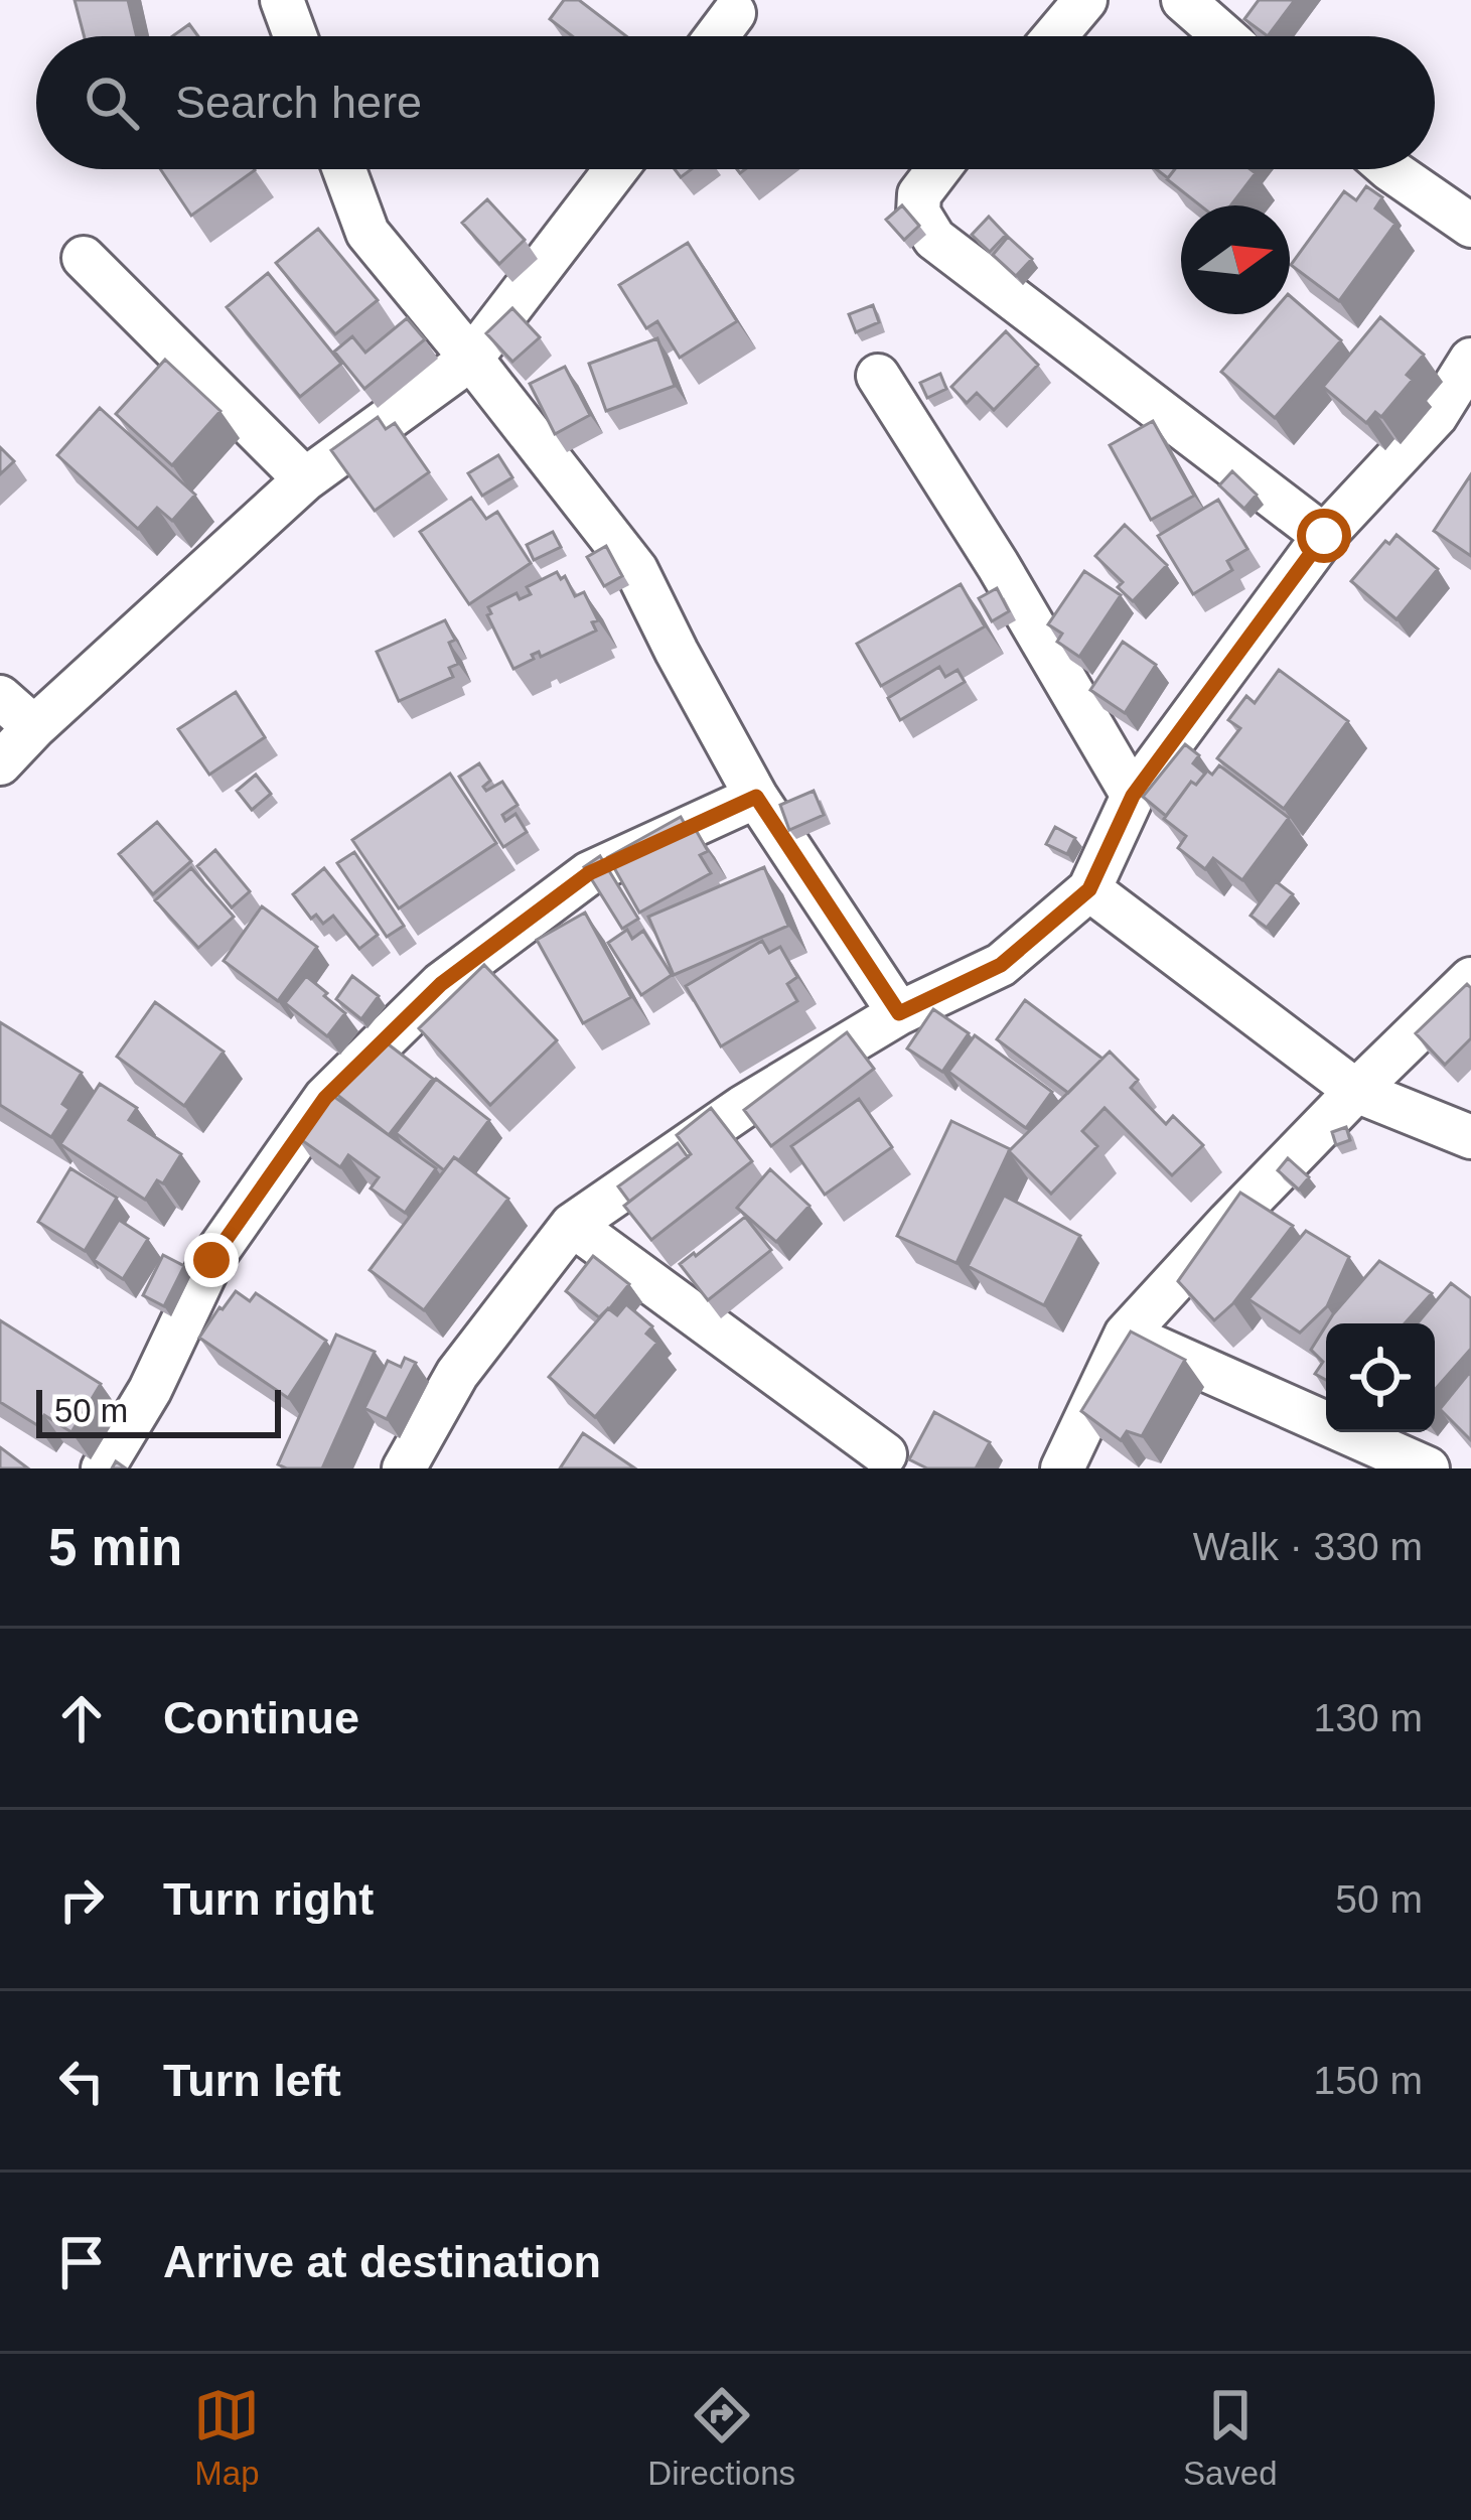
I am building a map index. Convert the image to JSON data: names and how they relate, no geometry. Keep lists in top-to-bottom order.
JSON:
{
  "scale_bar": "50 m",
  "north": "right",
  "page": {
    "search": "Search here",
    "scale": "50 m",
    "heading": ["5 min", "Walk · 330 m"],
    "list": [
      ["Continue", "130 m"],
      ["Turn right", "50 m"],
      ["Turn left", "150 m"],
      "Arrive at destination"
    ],
    "nav": ["Map", "Directions", "Saved"]
  }
}
